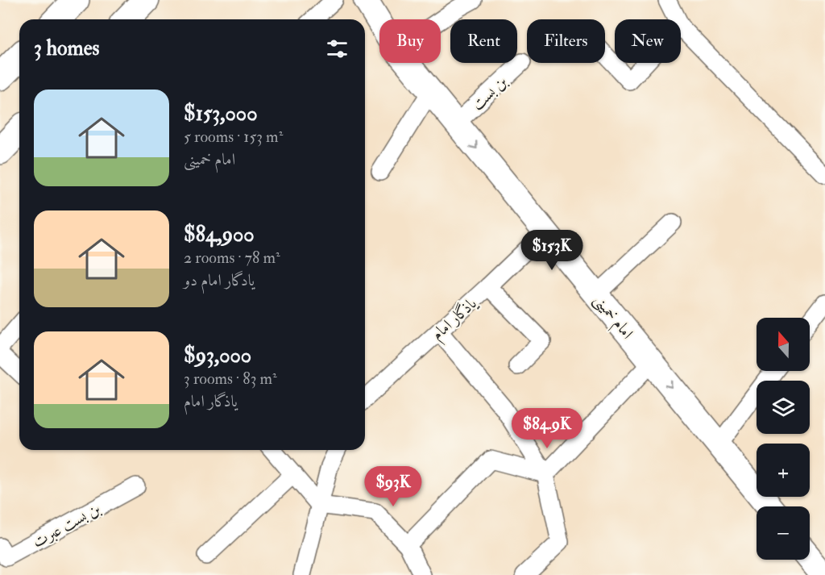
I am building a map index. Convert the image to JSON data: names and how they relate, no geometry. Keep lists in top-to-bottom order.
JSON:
{
  "streets": {
    "street": [
      "بن بست",
      "امام خمینی",
      "یاذگار امام",
      "بن بست عبرت"
    ]
  },
  "crossings": [
    ["بن بست", "امام خمینی"],
    ["امام خمینی", "یاذگار امام"]
  ],
  "one_way": ["امام خمینی"],
  "north": "top",
  "page": {
    "chip": [
      "Buy",
      "Rent",
      "Filters",
      "New"
    ],
    "heading": "3 homes",
    "list": [
      {
        "name": "$153,000",
        "note": "5 rooms · 153 m² · امام خمینی"
      },
      {
        "name": "$84,900",
        "note": "2 rooms · 78 m² · یادگار امام دو"
      },
      {
        "name": "$93,000",
        "note": "3 rooms · 83 m² · یاذگار امام"
      }
    ],
    "price": ["$153K", "$84.9K", "$93K"],
    "map_buttons": ["+", "−"]
  }
}
